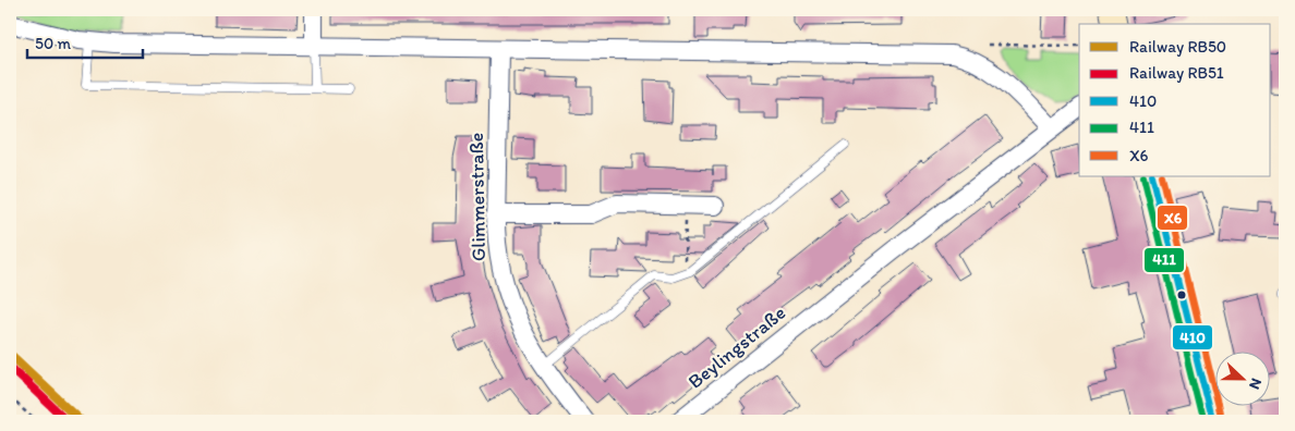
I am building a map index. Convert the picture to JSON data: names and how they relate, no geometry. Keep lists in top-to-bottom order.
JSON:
{
  "streets": {
    "street": ["Glimmerstraße", "Beylingstraße"]
  },
  "lines": [
    "transit line 410",
    "transit line X6",
    "transit line 411",
    "rail line RB50",
    "rail line RB51"
  ],
  "legend": [
    "Railway RB50",
    "Railway RB51",
    "410",
    "411",
    "X6"
  ],
  "scale_bar": "50 m",
  "north": "right"
}
